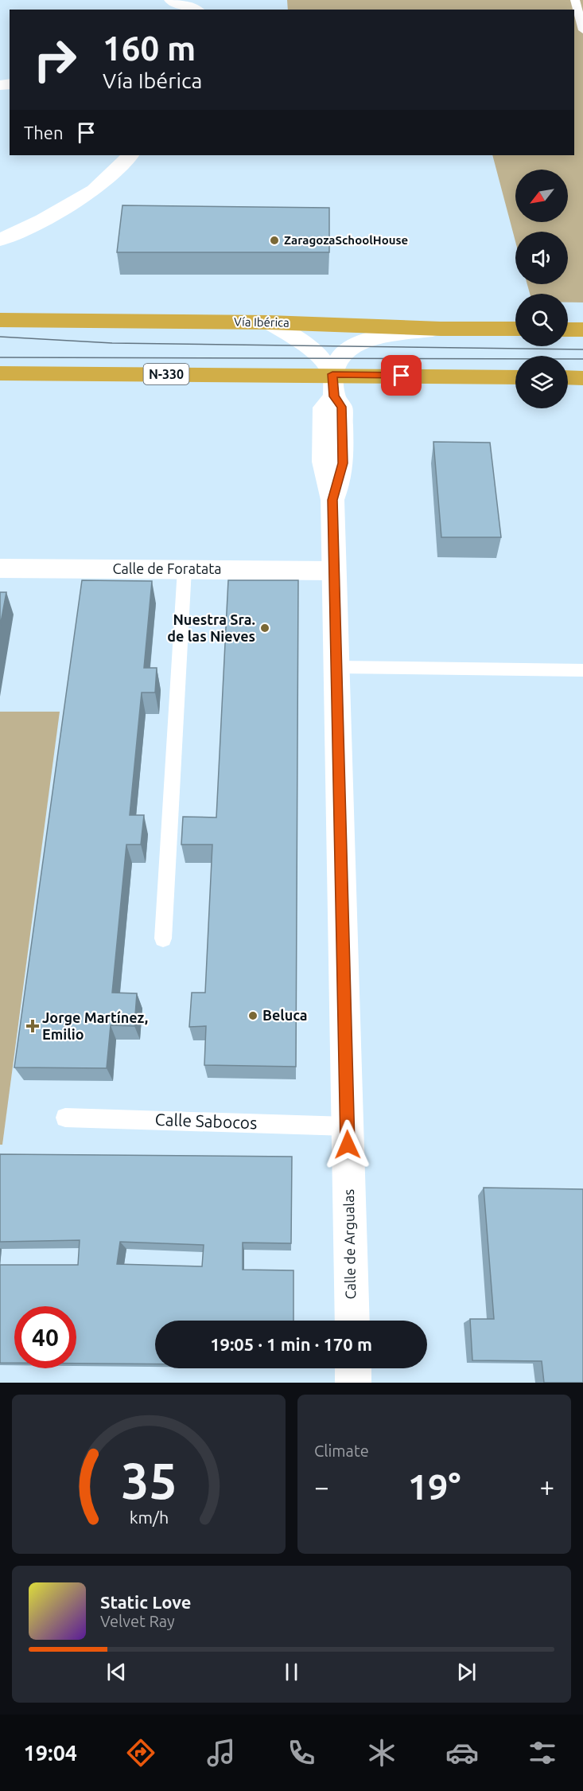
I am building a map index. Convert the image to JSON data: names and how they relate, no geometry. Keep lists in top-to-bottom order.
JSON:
{
  "streets": {
    "highway": ["Vía Ibérica", "N-330"],
    "street": ["Calle de Foratata", "Calle de Argualas"],
    "lane": ["Calle Sabocos"]
  },
  "crossings": [
    ["Vía Ibérica", "Calle de Argualas"],
    ["N-330", "Calle de Argualas"],
    ["Calle de Foratata", "Calle de Argualas"],
    ["Calle Sabocos", "Calle de Argualas"]
  ],
  "places": {
    "other": ["ZaragozaSchoolHouse", "Nuestra Sra. de las Nieves", "Beluca"],
    "health": ["Jorge Martínez, Emilio"]
  },
  "north": "bottom left",
  "page": {
    "turn": ["160 m", "Vía Ibérica"],
    "then": "Then",
    "limit": "40",
    "trip": "19:05 · 1 min · 170 m",
    "tile": "Climate",
    "heat": ["−", "19°", "+"],
    "song": ["Static Love", "Velvet Ray"],
    "tabs": "19:04",
    "gauge": ["35", "km/h"]
  }
}
